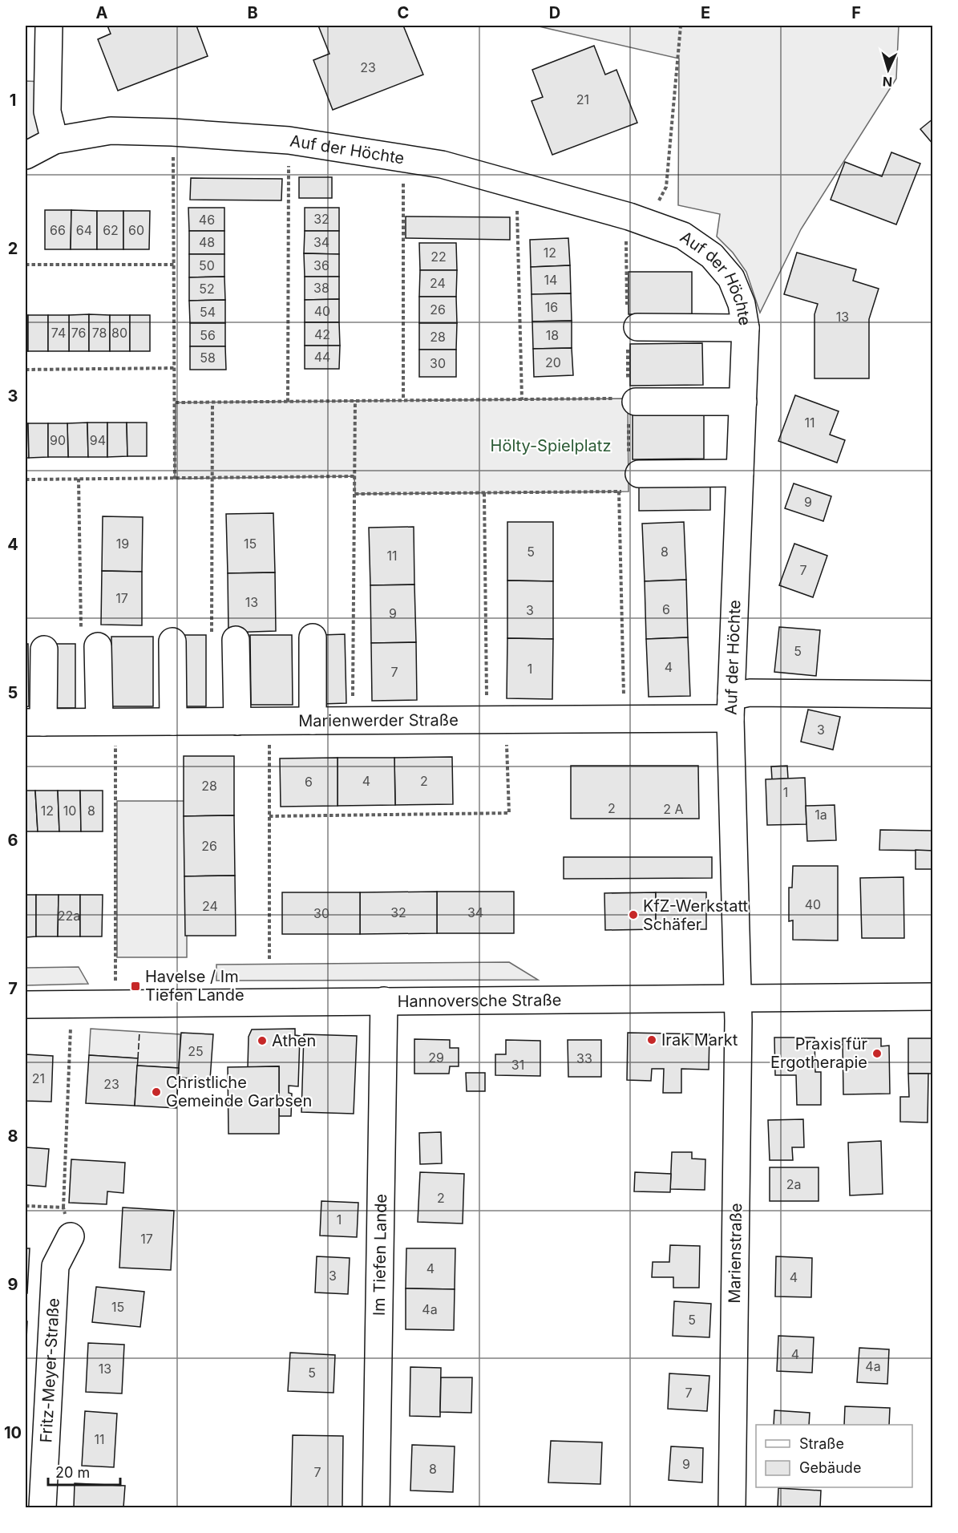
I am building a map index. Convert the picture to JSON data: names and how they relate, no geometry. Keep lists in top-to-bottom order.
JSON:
{
  "streets": {
    "street": [
      "Auf der Höchte",
      "Marienwerder Straße",
      "Hannoversche Straße",
      "Marienstraße",
      "Im Tiefen Lande",
      "Fritz-Meyer-Straße"
    ]
  },
  "crossings": [
    ["Auf der Höchte", "Marienwerder Straße"],
    ["Auf der Höchte", "Hannoversche Straße"],
    ["Auf der Höchte", "Marienstraße"],
    ["Hannoversche Straße", "Marienstraße"],
    ["Hannoversche Straße", "Im Tiefen Lande"]
  ],
  "parks": ["Hölty-Spielplatz"],
  "places": {
    "other": [
      "KfZ-Werkstatt Schäfer",
      "Irak Markt",
      "Athen",
      "Praxis für Ergotherapie",
      "Christliche Gemeinde Garbsen"
    ],
    "transit": ["Havelse / Im Tiefen Lande"]
  },
  "house_numbers": [
    "23",
    "21",
    "32",
    "46",
    "66",
    "64",
    "62",
    "60",
    "48",
    "34",
    "12",
    "22",
    "50",
    "36",
    "14",
    "24",
    "38",
    "52",
    "16",
    "26",
    "40",
    "54",
    "13",
    "74",
    "76",
    "78",
    "80",
    "42",
    "56",
    "18",
    "28",
    "44",
    "58",
    "20",
    "30",
    "11",
    "90",
    "94",
    "9",
    "19",
    "15",
    "5",
    "8",
    "11",
    "7",
    "17",
    "13",
    "6",
    "3",
    "9",
    "5",
    "4",
    "1",
    "7",
    "3",
    "4",
    "2",
    "6",
    "28",
    "1",
    "2",
    "2 A",
    "12",
    "10",
    "8",
    "1a",
    "26",
    "40",
    "24",
    "32",
    "34",
    "30",
    "22a",
    "25",
    "29",
    "33",
    "31",
    "21",
    "23",
    "2a",
    "2",
    "1",
    "17",
    "4",
    "3",
    "4",
    "15",
    "4a",
    "5",
    "4",
    "4a",
    "13",
    "5",
    "7",
    "11",
    "9",
    "8",
    "7"
  ],
  "legend": ["Straße", "Gebäude"],
  "scale_bar": "20 m",
  "north": "bottom",
  "grid": {
    "columns": [
      "A",
      "B",
      "C",
      "D",
      "E",
      "F"
    ],
    "rows": [
      "1",
      "2",
      "3",
      "4",
      "5",
      "6",
      "7",
      "8",
      "9",
      "10"
    ]
  }
}
